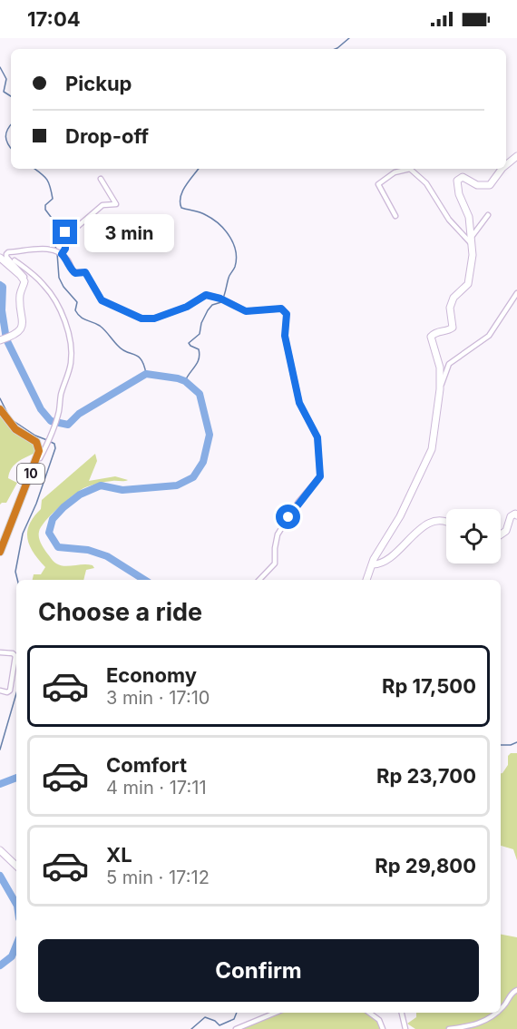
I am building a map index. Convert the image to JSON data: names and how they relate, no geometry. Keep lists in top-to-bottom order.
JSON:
{
  "streets": {
    "highway": ["10"]
  },
  "page": {
    "status": "17:04",
    "banner": ["Pickup", "Drop-off"],
    "bubble": "3 min",
    "heading": "Choose a ride",
    "list": [
      {
        "name": "Economy",
        "note": "3 min · 17:10",
        "value": "Rp 17,500"
      },
      {
        "name": "Comfort",
        "note": "4 min · 17:11",
        "value": "Rp 23,700"
      },
      {
        "name": "XL",
        "note": "5 min · 17:12",
        "value": "Rp 29,800"
      }
    ],
    "buttons": "Confirm"
  }
}
